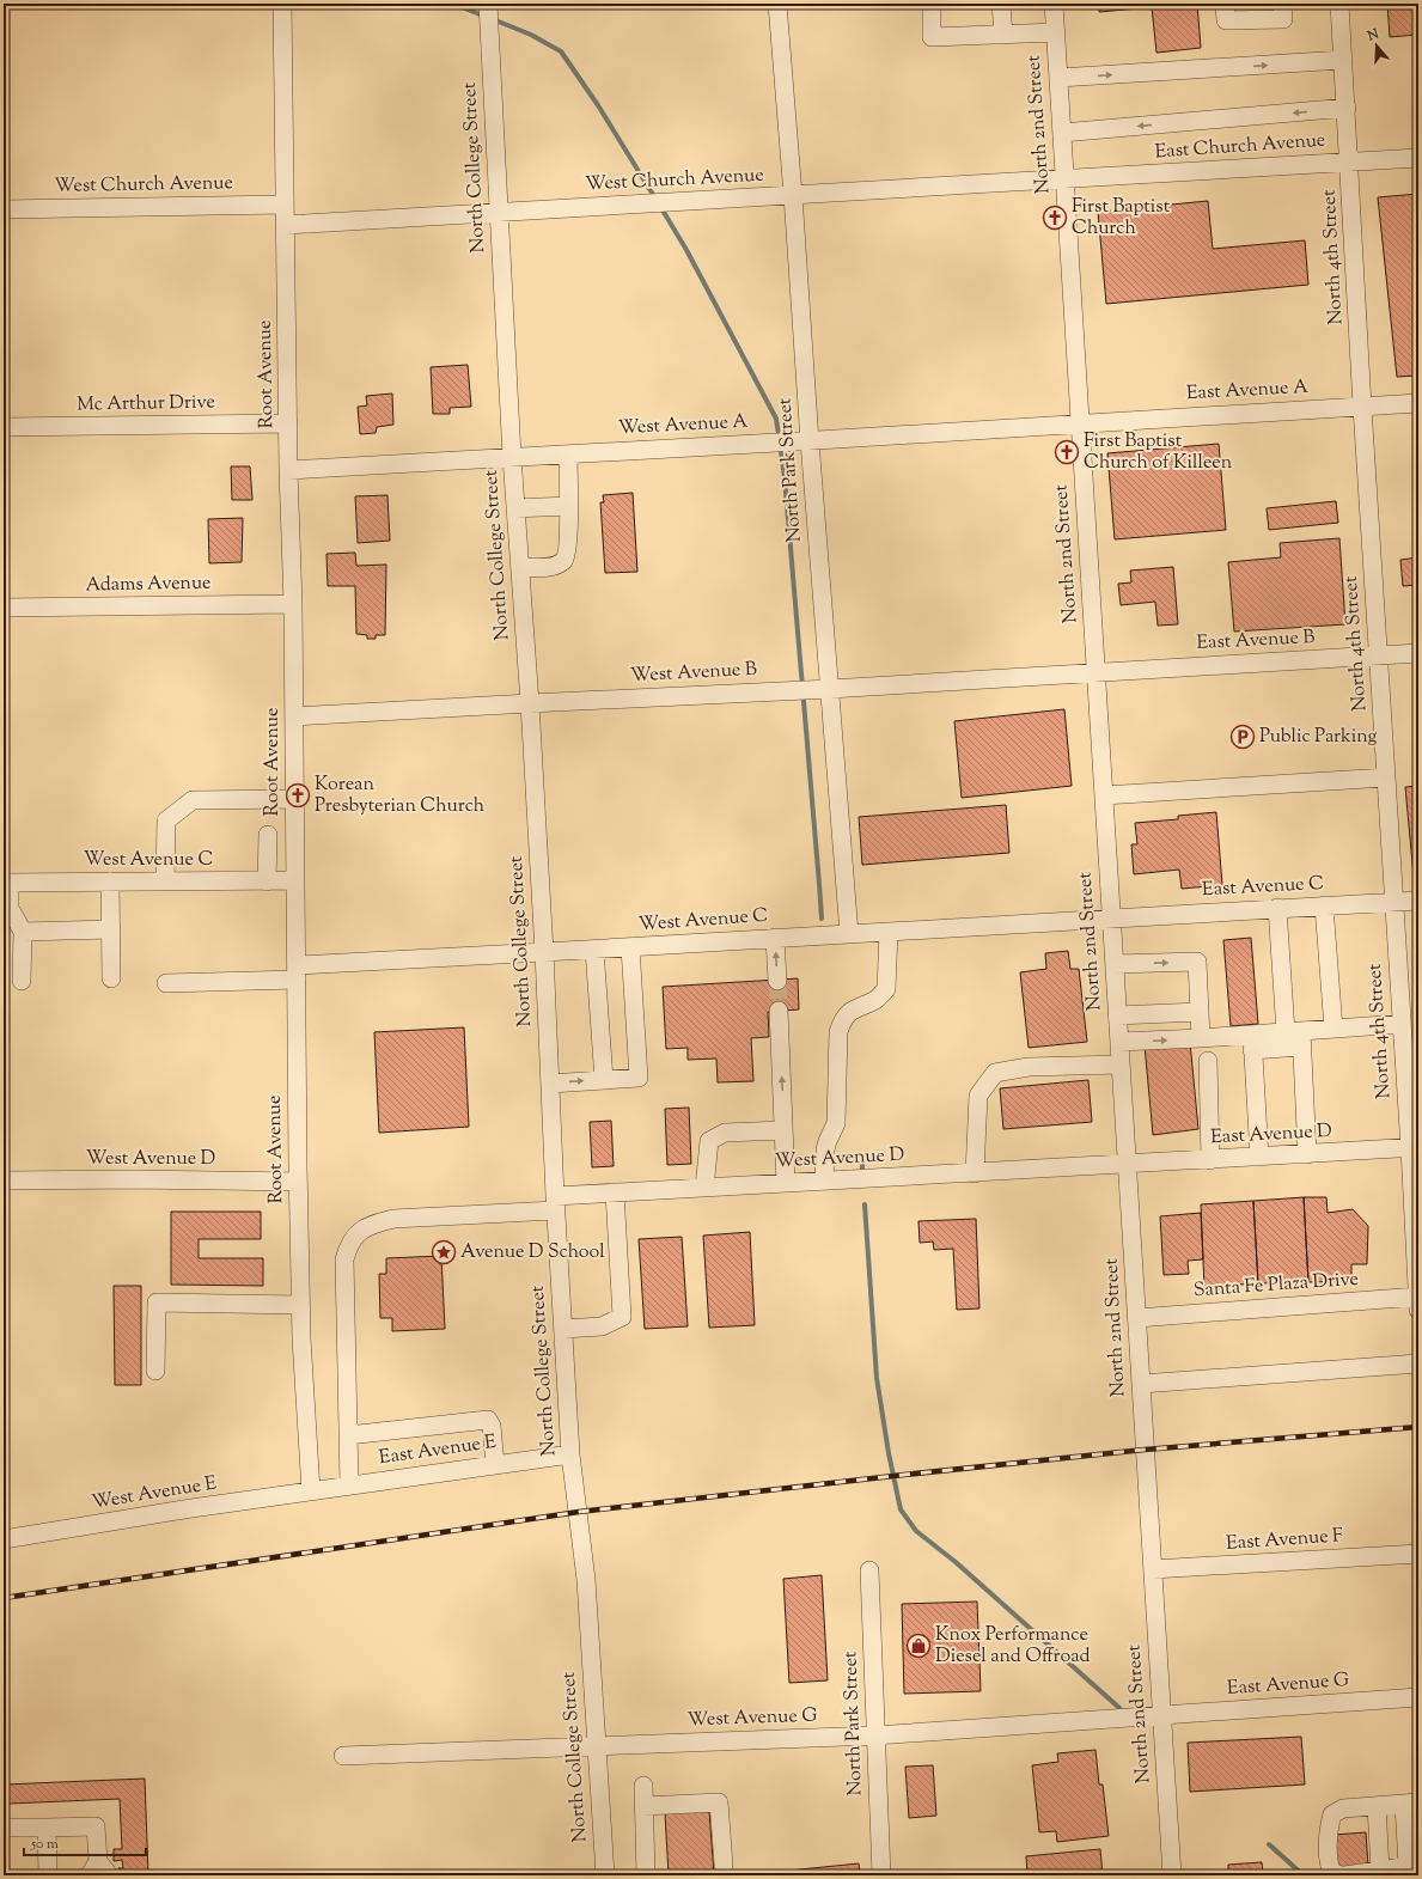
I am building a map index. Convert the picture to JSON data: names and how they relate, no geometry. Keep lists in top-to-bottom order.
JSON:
{
  "streets": {
    "street": [
      "North 2nd Street",
      "East Church Avenue",
      "North College Street",
      "West Church Avenue",
      "North 4th Street",
      "Root Avenue",
      "East Avenue A",
      "Mc Arthur Drive",
      "West Avenue A",
      "North Park Street",
      "Adams Avenue",
      "East Avenue B",
      "West Avenue B",
      "West Avenue C",
      "East Avenue C",
      "East Avenue D",
      "West Avenue D",
      "Santa Fe Plaza Drive",
      "East Avenue E",
      "West Avenue E",
      "East Avenue F",
      "East Avenue G",
      "West Avenue G"
    ]
  },
  "crossings": [
    ["North 2nd Street", "East Church Avenue"],
    ["North 2nd Street", "West Church Avenue"],
    ["North 2nd Street", "East Avenue A"],
    ["North 2nd Street", "West Avenue A"],
    ["North 2nd Street", "East Avenue B"],
    ["North 2nd Street", "West Avenue B"],
    ["North 2nd Street", "West Avenue C"],
    ["North 2nd Street", "East Avenue C"],
    ["North 2nd Street", "East Avenue D"],
    ["North 2nd Street", "West Avenue D"],
    ["North 2nd Street", "Santa Fe Plaza Drive"],
    ["North 2nd Street", "East Avenue F"],
    ["North 2nd Street", "East Avenue G"],
    ["North 2nd Street", "West Avenue G"],
    ["East Church Avenue", "West Church Avenue"],
    ["East Church Avenue", "North 4th Street"],
    ["North College Street", "West Church Avenue"],
    ["North College Street", "West Avenue A"],
    ["North College Street", "West Avenue B"],
    ["North College Street", "West Avenue C"],
    ["North College Street", "West Avenue D"],
    ["North College Street", "East Avenue E"],
    ["North College Street", "West Avenue G"],
    ["West Church Avenue", "Root Avenue"],
    ["West Church Avenue", "North Park Street"],
    ["North 4th Street", "East Avenue A"],
    ["North 4th Street", "East Avenue B"],
    ["North 4th Street", "East Avenue C"],
    ["North 4th Street", "East Avenue D"],
    ["North 4th Street", "Santa Fe Plaza Drive"],
    ["Root Avenue", "Mc Arthur Drive"],
    ["Root Avenue", "West Avenue A"],
    ["Root Avenue", "Adams Avenue"],
    ["Root Avenue", "West Avenue B"],
    ["Root Avenue", "West Avenue C"],
    ["Root Avenue", "West Avenue D"],
    ["Root Avenue", "East Avenue E"],
    ["Root Avenue", "West Avenue E"],
    ["East Avenue A", "West Avenue A"],
    ["West Avenue A", "North Park Street"],
    ["North Park Street", "West Avenue B"],
    ["North Park Street", "West Avenue C"],
    ["North Park Street", "West Avenue G"],
    ["East Avenue B", "West Avenue B"],
    ["West Avenue C", "East Avenue C"],
    ["East Avenue D", "West Avenue D"],
    ["West Avenue D", "East Avenue E"],
    ["East Avenue E", "West Avenue E"],
    ["East Avenue G", "West Avenue G"]
  ],
  "places": {
    "church": ["First Baptist Church", "First Baptist Church of Killeen", "Korean Presbyterian Church"],
    "parking": ["Public Parking"],
    "place": ["Avenue D School"],
    "shop": ["Knox Performance Diesel and Offroad"]
  },
  "scale_bar": "50 m",
  "north": "top"
}
